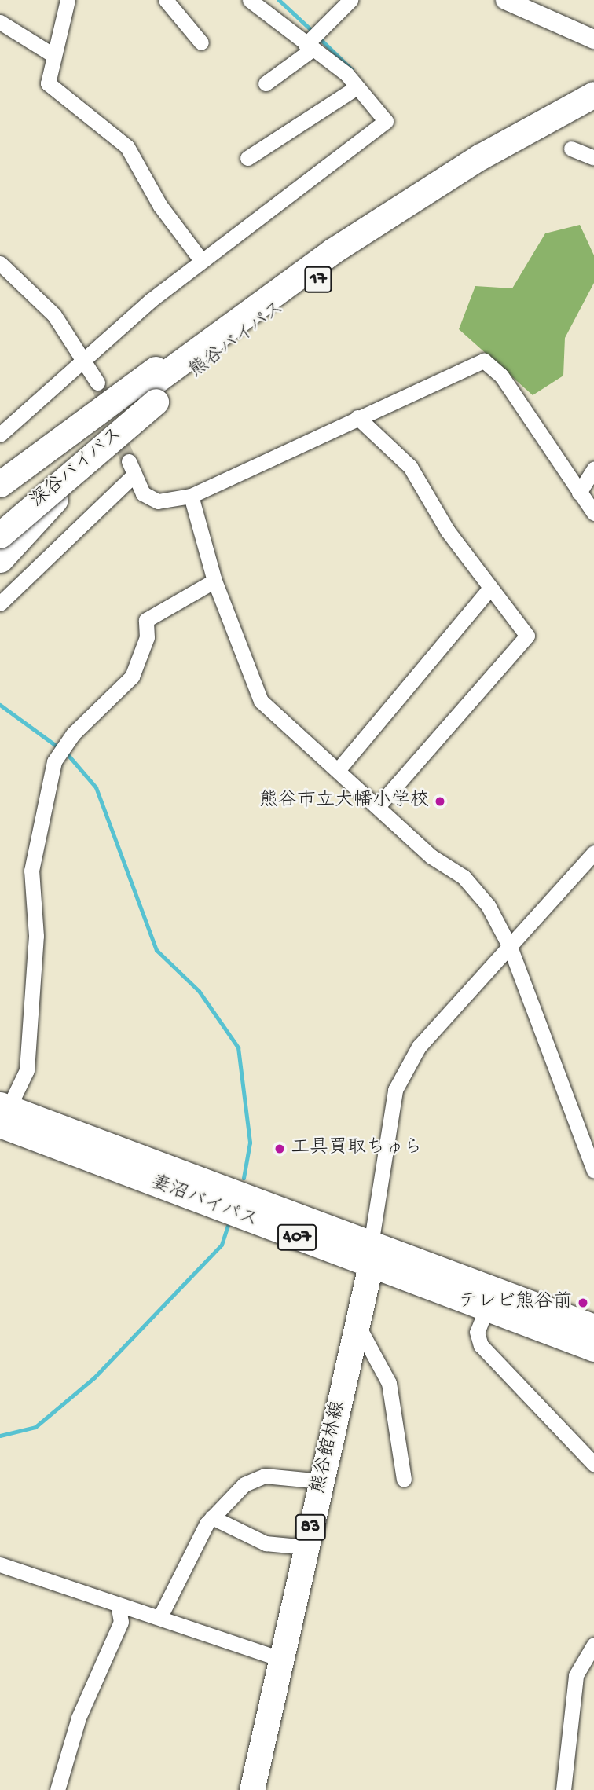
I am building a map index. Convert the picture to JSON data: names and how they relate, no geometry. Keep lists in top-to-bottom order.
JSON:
{
  "streets": {
    "highway": [
      "17",
      "熊谷バイパス",
      "深谷バイパス",
      "妻沼バイパス",
      "407"
    ],
    "main road": ["熊谷館林線", "83"]
  },
  "crossings": [
    ["17", "熊谷バイパス"],
    ["熊谷バイパス", "深谷バイパス"],
    ["妻沼バイパス", "熊谷館林線"]
  ],
  "places": ["熊谷市立大幡小学校", "工具買取ちゅら", "テレビ熊谷前"]
}
